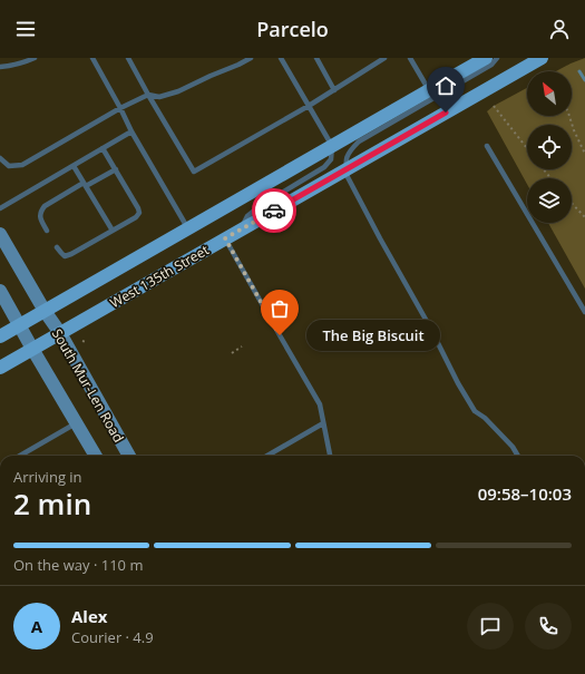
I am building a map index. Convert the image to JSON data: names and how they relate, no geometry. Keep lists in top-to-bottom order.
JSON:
{
  "streets": {
    "main road": ["West 135th Street", "South Mur-Len Road"]
  },
  "crossings": [
    ["West 135th Street", "South Mur-Len Road"]
  ],
  "places": ["The Big Biscuit"],
  "north": "top left",
  "page": {
    "header": "Parcelo",
    "bubble": "The Big Biscuit",
    "heading": ["2 min", "Arriving in", "09:58–10:03"],
    "panel": ["Alex", "Courier · 4.9"],
    "bar": "On the way · 110 m",
    "round": "A"
  }
}
